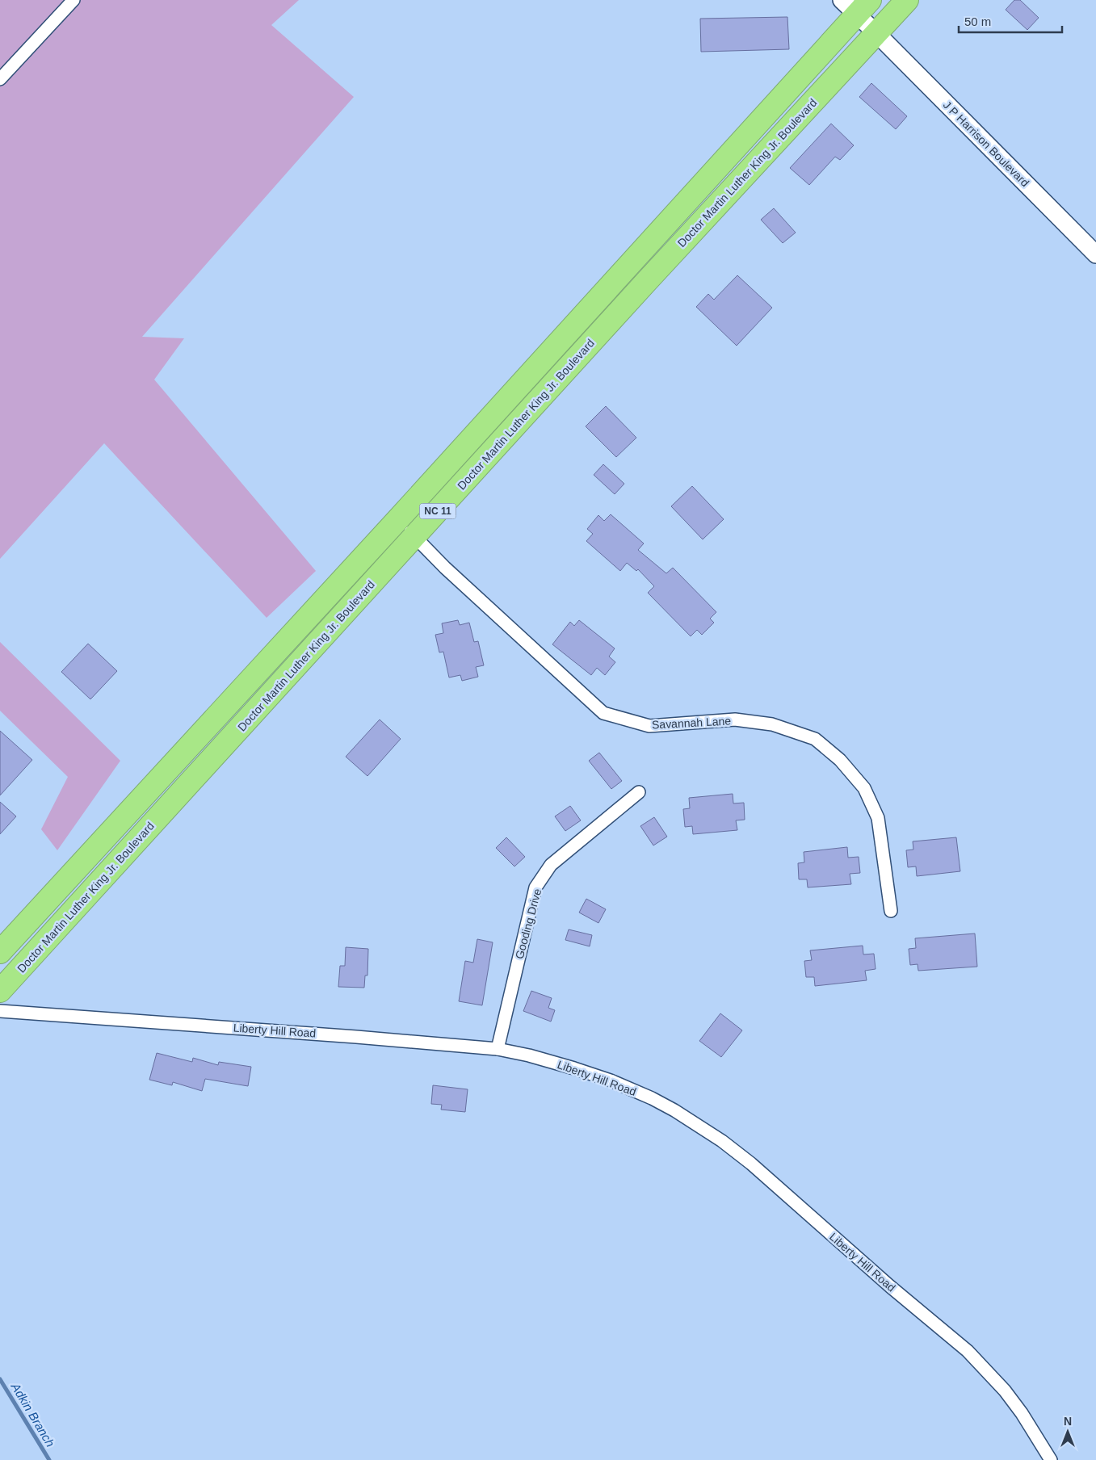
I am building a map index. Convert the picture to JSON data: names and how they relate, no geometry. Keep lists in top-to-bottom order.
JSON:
{
  "streets": {
    "highway": ["Doctor Martin Luther King Jr. Boulevard", "NC 11"],
    "street": [
      "J P Harrison Boulevard",
      "Savannah Lane",
      "Gooding Drive",
      "Liberty Hill Road"
    ]
  },
  "crossings": [
    ["J P Harrison Boulevard", "Doctor Martin Luther King Jr. Boulevard"],
    ["J P Harrison Boulevard", "NC 11"],
    ["Doctor Martin Luther King Jr. Boulevard", "Savannah Lane"],
    ["NC 11", "Savannah Lane"],
    ["Gooding Drive", "Liberty Hill Road"]
  ],
  "water": ["Adkin Branch"],
  "scale_bar": "50 m",
  "north": "top"
}
